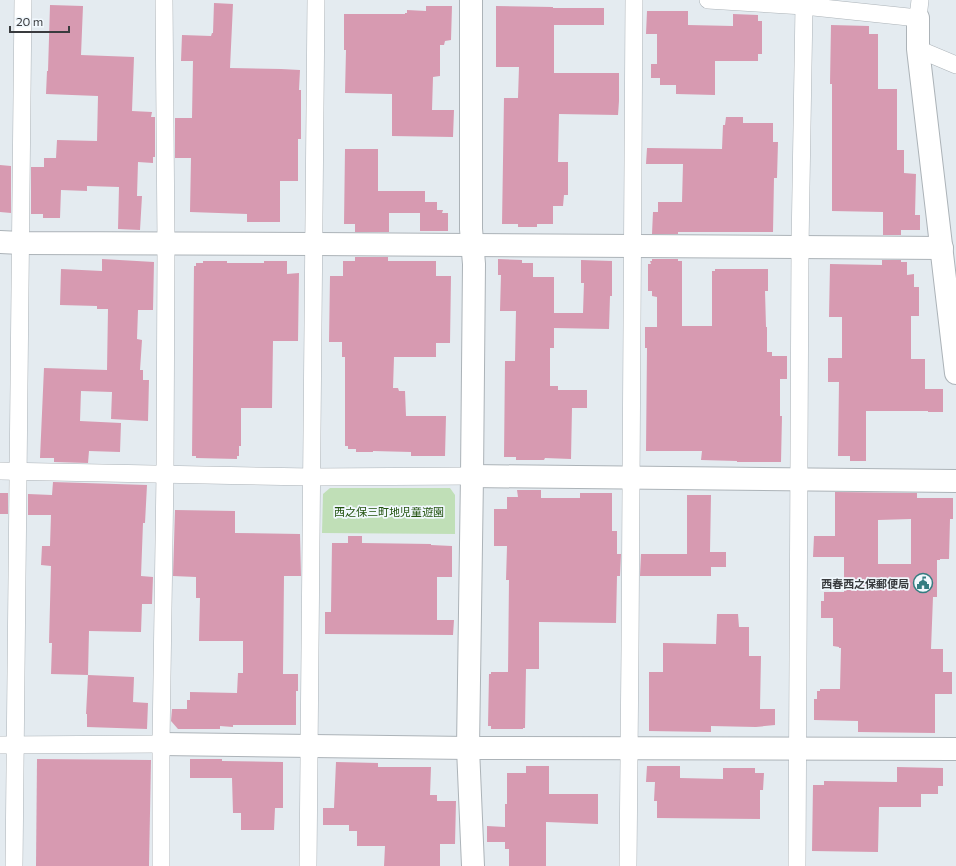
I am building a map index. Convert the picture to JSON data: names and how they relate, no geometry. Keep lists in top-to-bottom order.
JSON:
{
  "parks": ["西之保三町地児童遊園"],
  "places": {
    "public building": ["西春西之保郵便局"]
  },
  "scale_bar": "20 m"
}
